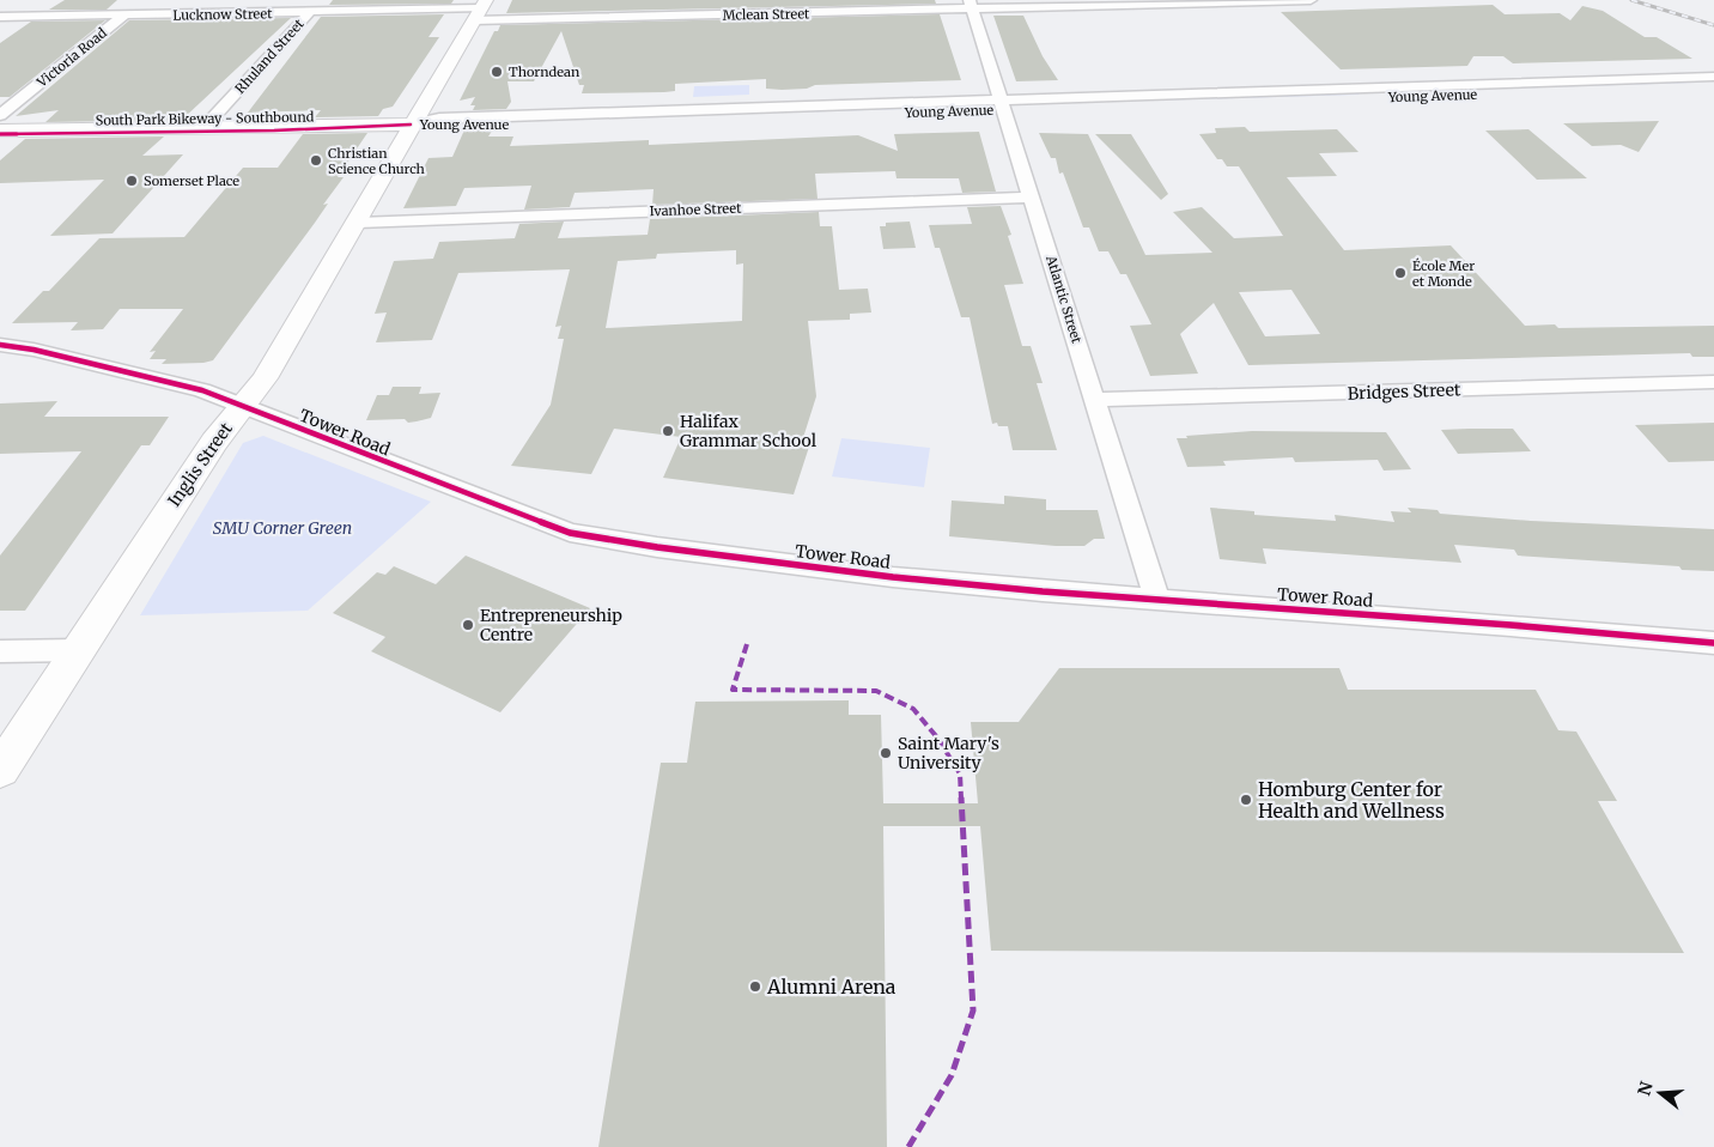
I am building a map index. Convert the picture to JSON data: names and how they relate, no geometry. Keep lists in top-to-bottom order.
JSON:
{
  "streets": {
    "street": [
      "Lucknow Street",
      "Mclean Street",
      "Rhuland Street",
      "Victoria Road",
      "Young Avenue",
      "Ivanhoe Street",
      "Atlantic Street",
      "Bridges Street",
      "Tower Road",
      "Inglis Street"
    ],
    "cycle path": ["South Park Bikeway - Southbound"]
  },
  "crossings": [
    ["Lucknow Street", "Mclean Street"],
    ["Lucknow Street", "Rhuland Street"],
    ["Lucknow Street", "Victoria Road"],
    ["Lucknow Street", "Inglis Street"],
    ["Mclean Street", "Atlantic Street"],
    ["Mclean Street", "Inglis Street"],
    ["Young Avenue", "Atlantic Street"],
    ["Young Avenue", "Inglis Street"],
    ["Ivanhoe Street", "Atlantic Street"],
    ["Ivanhoe Street", "Inglis Street"],
    ["Atlantic Street", "Bridges Street"],
    ["Atlantic Street", "Tower Road"],
    ["Tower Road", "Inglis Street"]
  ],
  "parks": ["SMU Corner Green"],
  "places": [
    "Thorndean",
    "Christian Science Church",
    "Somerset Place",
    "École Mer et Monde",
    "Halifax Grammar School",
    "Entrepreneurship Centre",
    "Saint Mary's University",
    "Homburg Center for Health and Wellness",
    "Alumni Arena"
  ],
  "north": "left"
}
